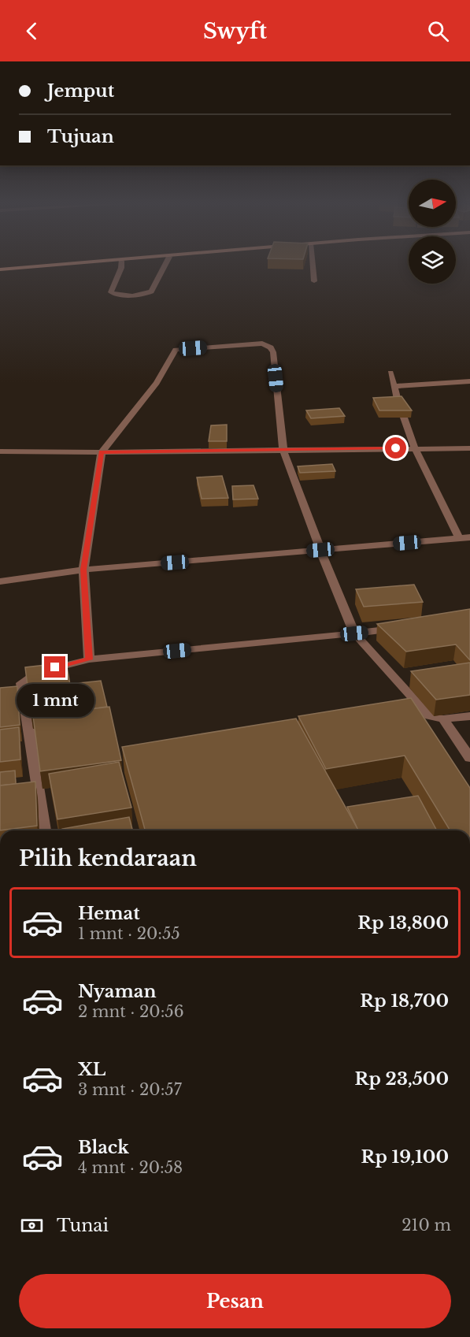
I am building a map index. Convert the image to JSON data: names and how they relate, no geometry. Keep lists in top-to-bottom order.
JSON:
{
  "north": "right",
  "page": {
    "header": "Swyft",
    "banner": ["Jemput", "Tujuan"],
    "bubble": "1 mnt",
    "heading": "Pilih kendaraan",
    "list": [
      {
        "name": "Hemat",
        "note": "1 mnt · 20:55",
        "value": "Rp 13,800"
      },
      {
        "name": "Nyaman",
        "note": "2 mnt · 20:56",
        "value": "Rp 18,700"
      },
      {
        "name": "XL",
        "note": "3 mnt · 20:57",
        "value": "Rp 23,500"
      },
      {
        "name": "Black",
        "note": "4 mnt · 20:58",
        "value": "Rp 19,100"
      }
    ],
    "pay": ["Tunai", "210 m"],
    "buttons": "Pesan"
  }
}
